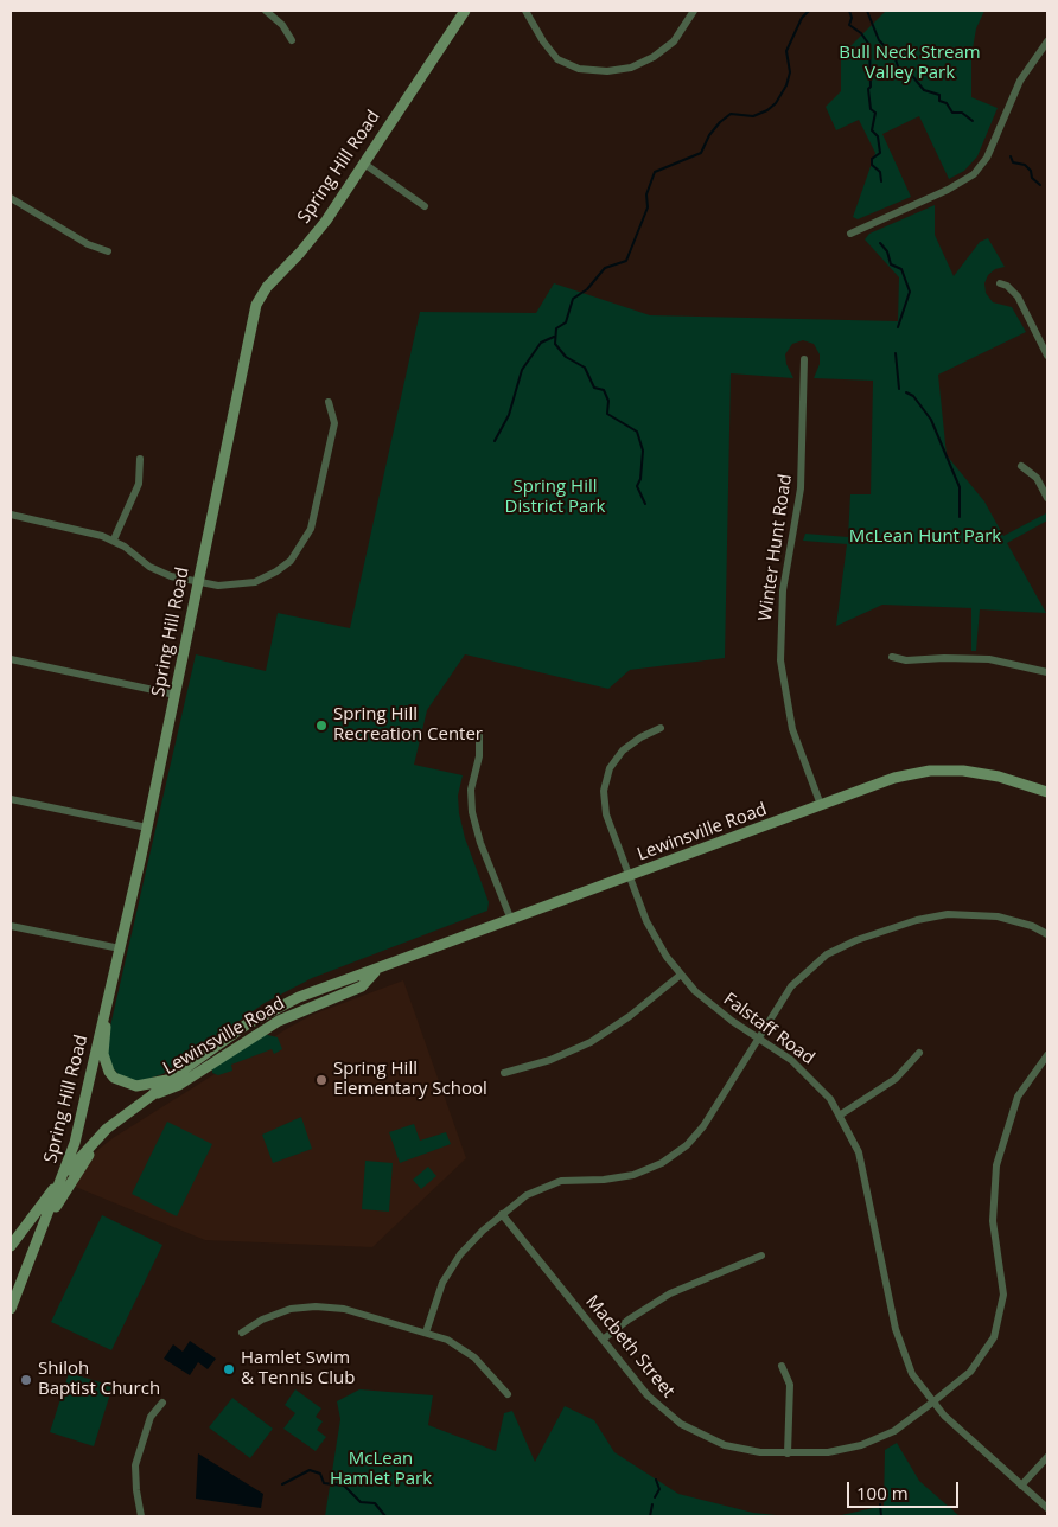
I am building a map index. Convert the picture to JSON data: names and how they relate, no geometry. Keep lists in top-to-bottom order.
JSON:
{
  "streets": {
    "main road": ["Spring Hill Road", "Lewinsville Road"],
    "street": ["Winter Hunt Road", "Falstaff Road", "Macbeth Street"]
  },
  "crossings": [
    ["Spring Hill Road", "Lewinsville Road"],
    ["Winter Hunt Road", "Lewinsville Road"],
    ["Lewinsville Road", "Falstaff Road"],
    ["Falstaff Road", "Macbeth Street"]
  ],
  "parks": [
    "Bull Neck Stream Valley Park",
    "Spring Hill District Park",
    "McLean Hunt Park",
    "McLean Hamlet Park"
  ],
  "places": [
    "Spring Hill Recreation Center",
    "Spring Hill Elementary School",
    "Hamlet Swim & Tennis Club",
    "Shiloh Baptist Church"
  ],
  "scale_bar": "100 m"
}
